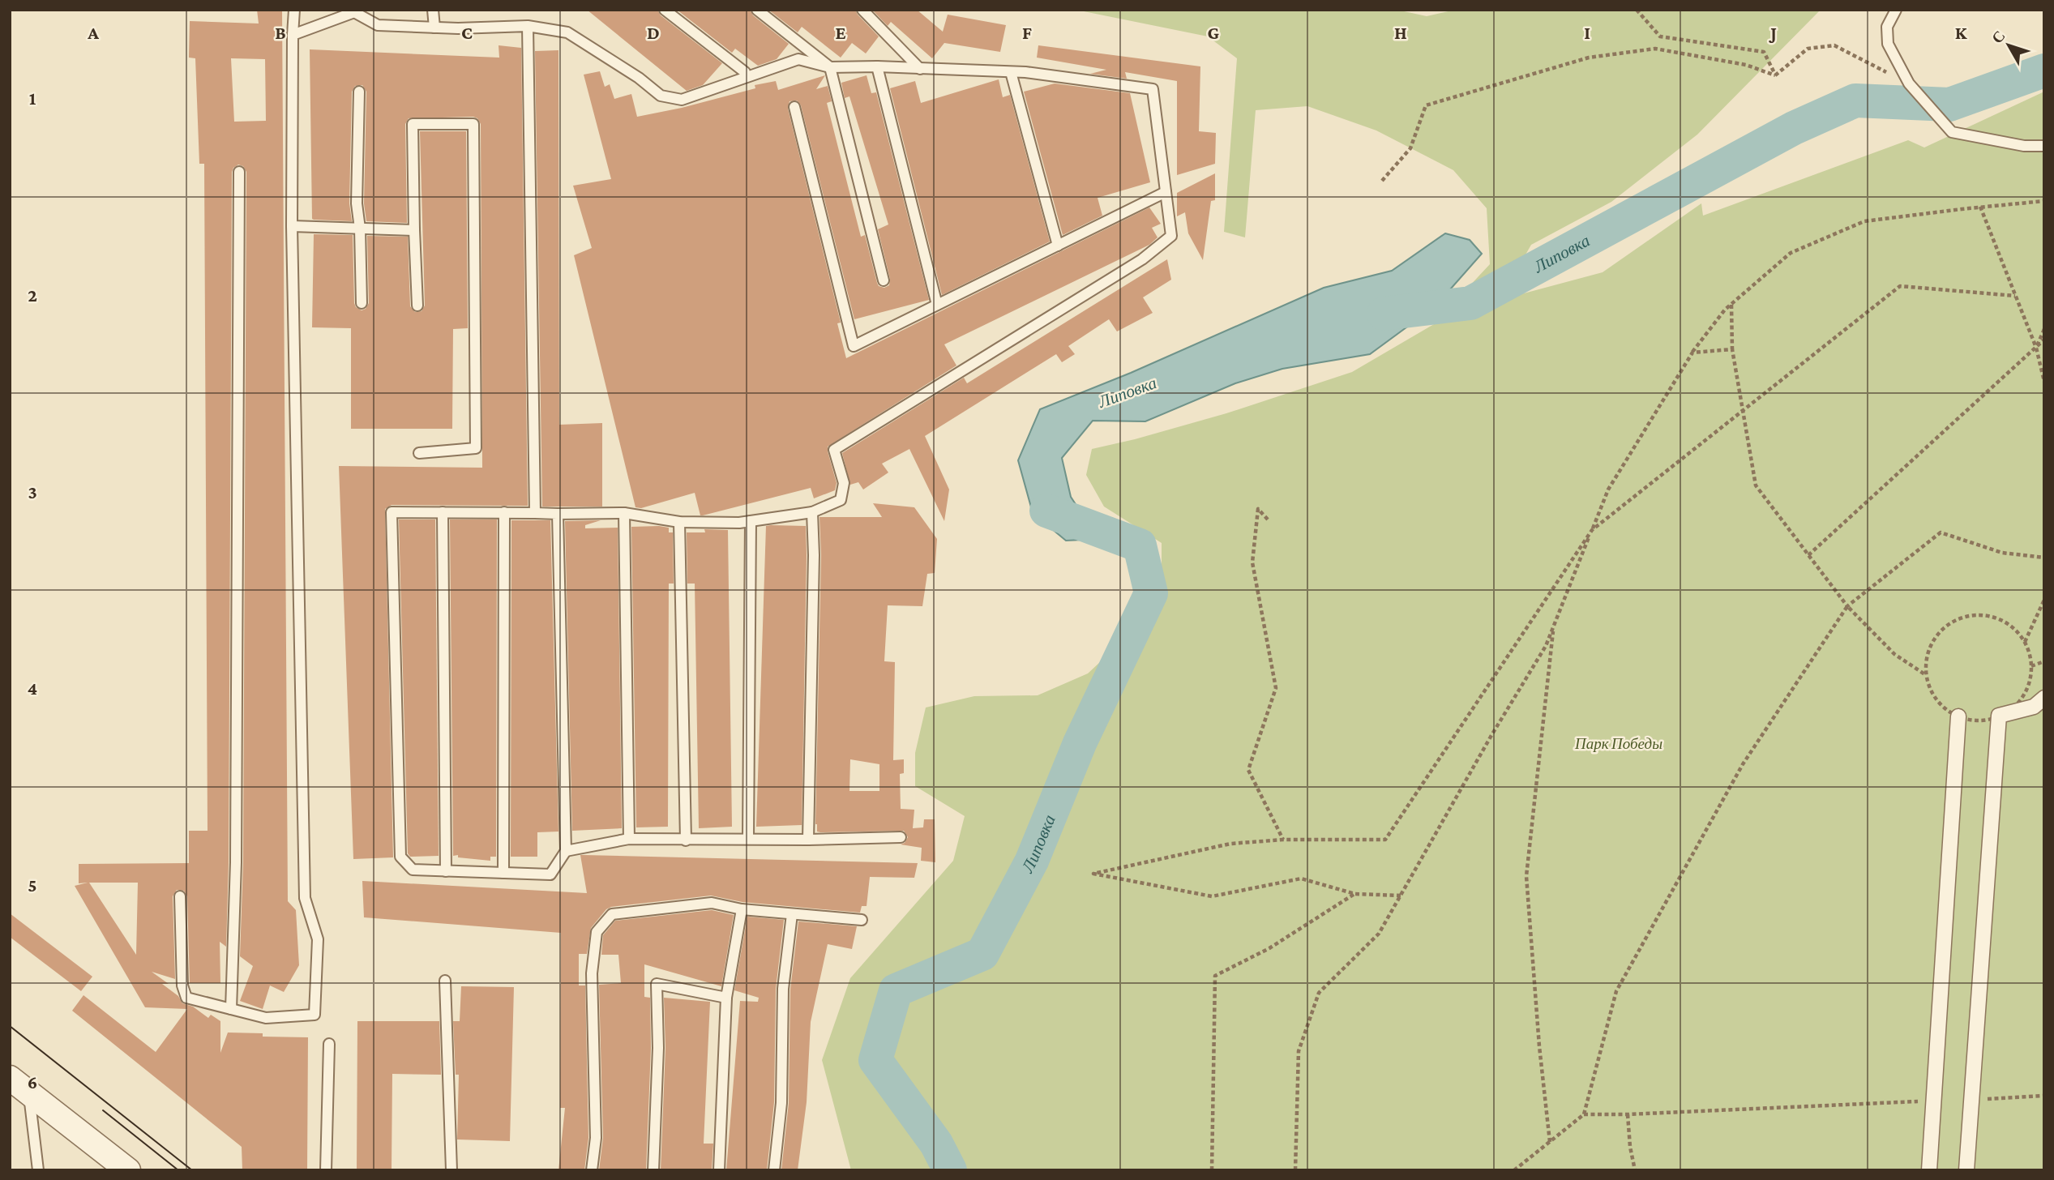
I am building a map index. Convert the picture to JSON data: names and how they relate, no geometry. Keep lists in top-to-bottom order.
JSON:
{
  "water": ["Липовка"],
  "parks": ["Парк Победы"],
  "north": "top left",
  "grid": {
    "columns": [
      "A",
      "B",
      "C",
      "D",
      "E",
      "F",
      "G",
      "H",
      "I",
      "J",
      "K"
    ],
    "rows": [
      "1",
      "2",
      "3",
      "4",
      "5",
      "6"
    ]
  }
}
